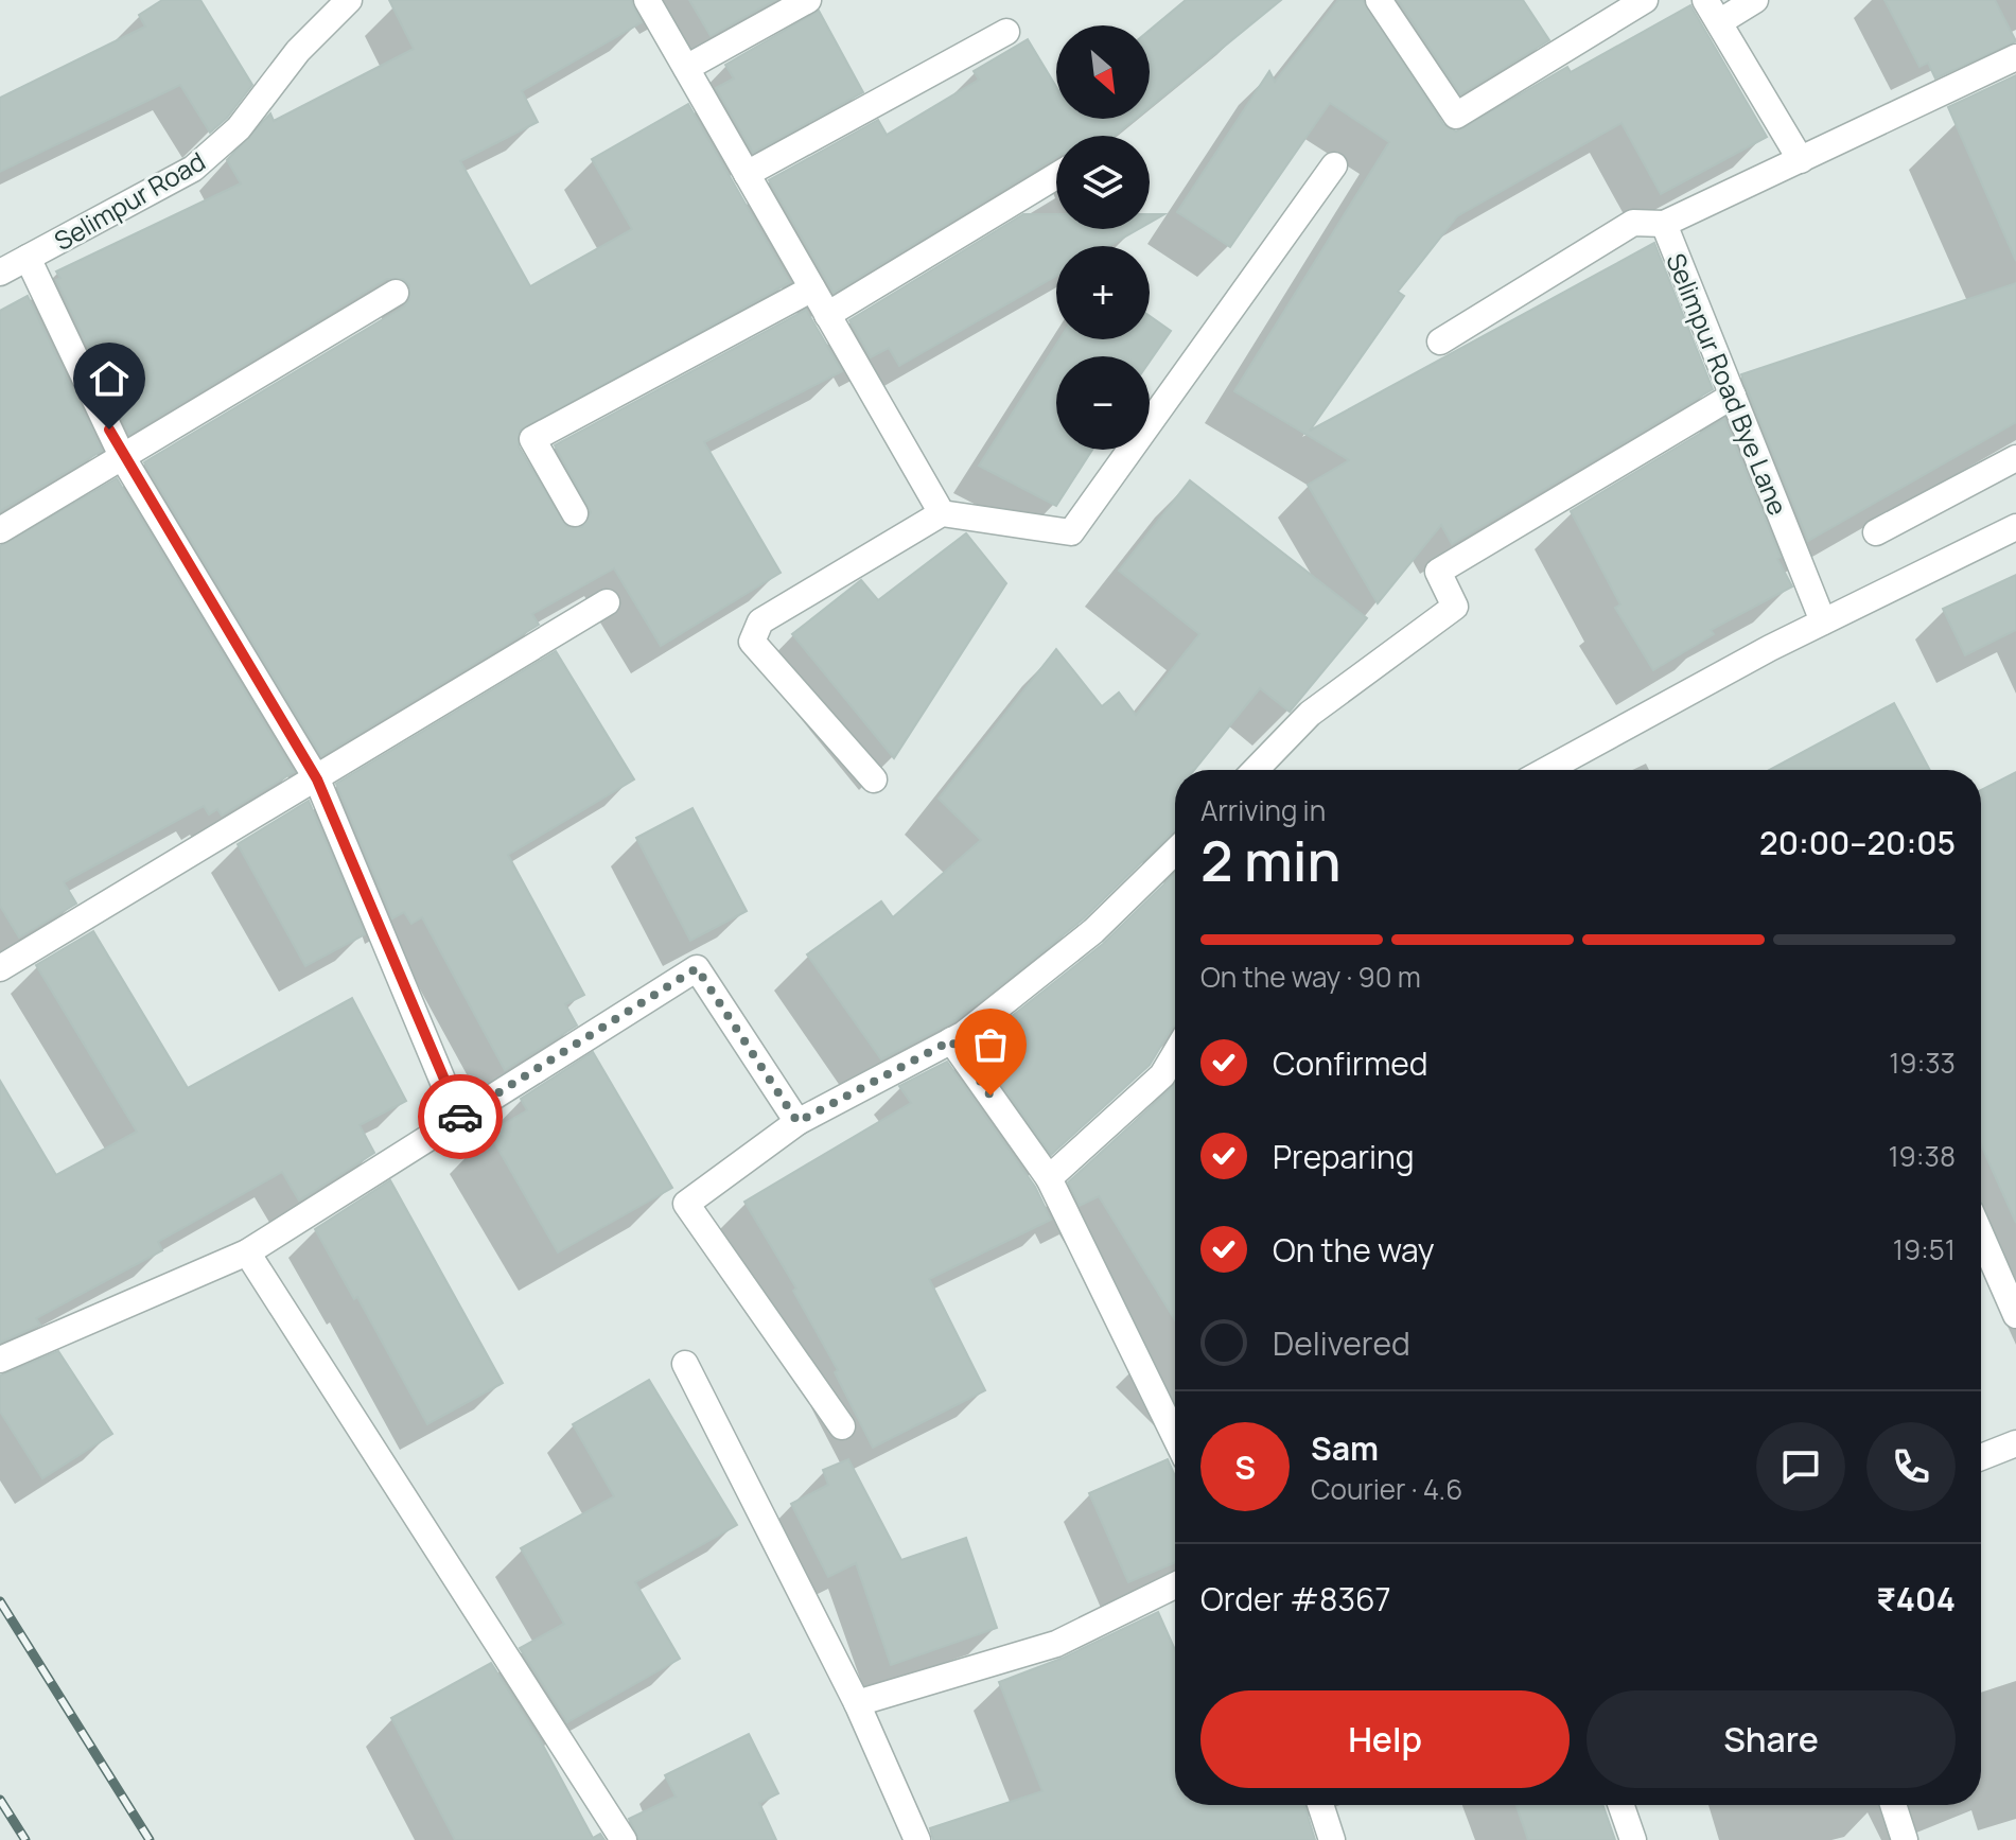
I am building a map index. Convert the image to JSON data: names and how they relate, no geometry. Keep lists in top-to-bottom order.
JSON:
{
  "streets": {
    "street": ["Selimpur Road", "Selimpur Road Bye Lane"]
  },
  "north": "bottom right",
  "page": {
    "map_buttons": ["+", "−"],
    "heading": ["2 min", "Arriving in", "20:00–20:05"],
    "panel": [
      "Sam",
      "Courier · 4.6",
      "Order #8367",
      "₹404"
    ],
    "bar": "On the way · 90 m",
    "list": [
      ["Confirmed", "19:33"],
      ["Preparing", "19:38"],
      ["On the way", "19:51"],
      "Delivered"
    ],
    "round": "S",
    "buttons": ["Help", "Share"]
  }
}
